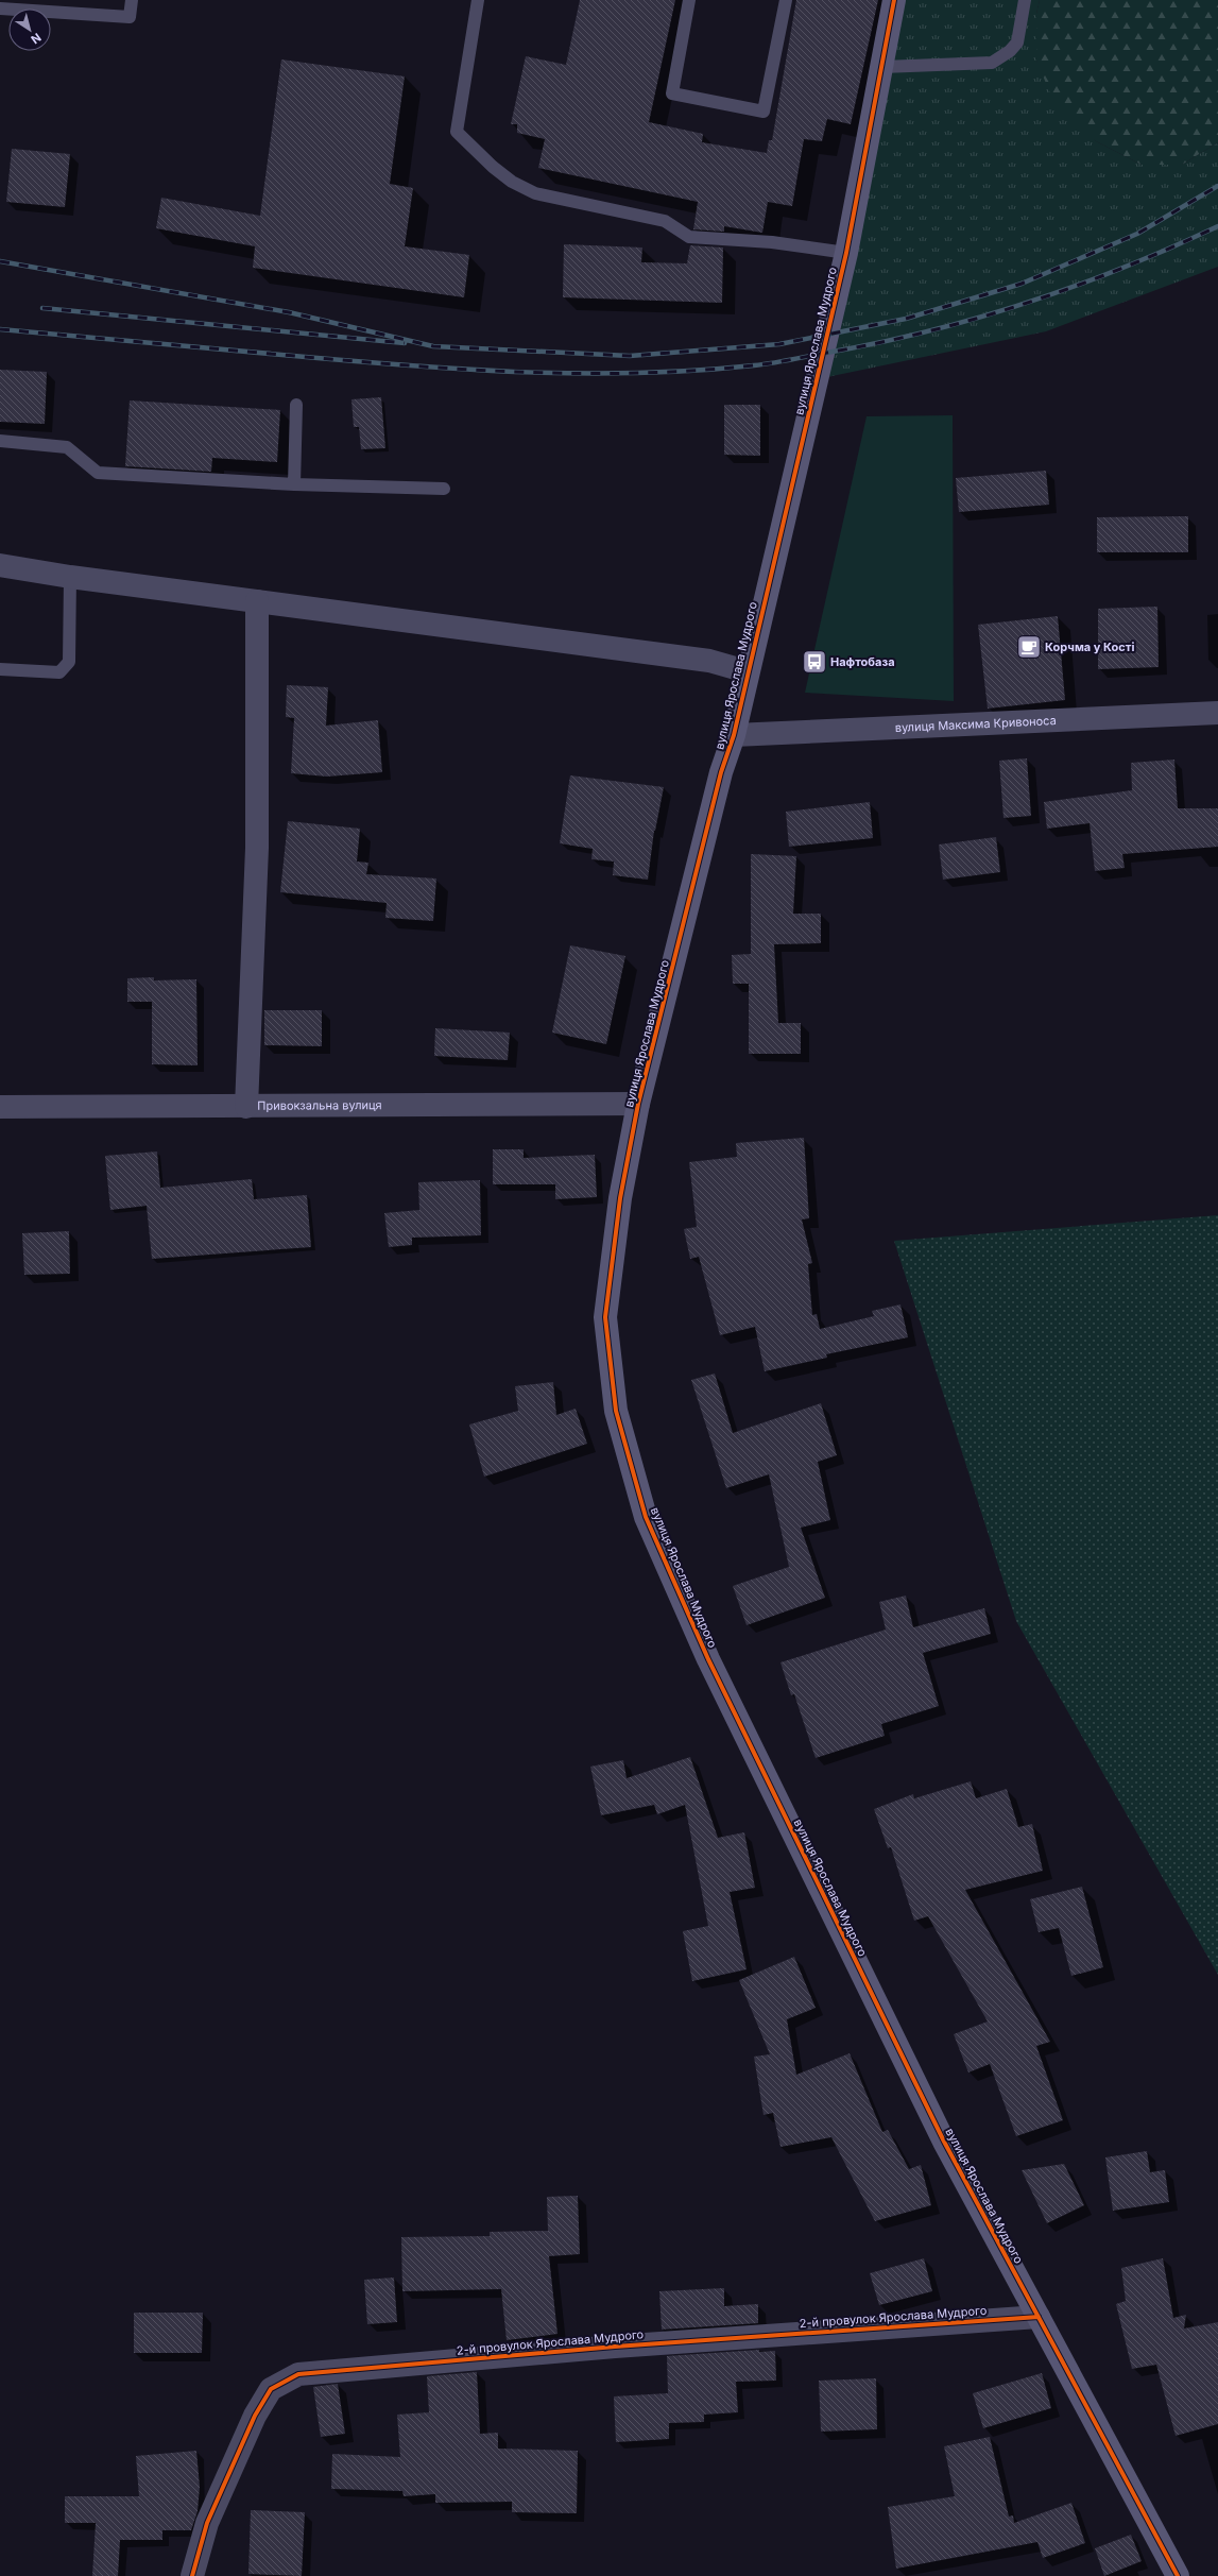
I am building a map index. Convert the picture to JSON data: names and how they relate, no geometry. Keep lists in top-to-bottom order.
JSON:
{
  "streets": {
    "main road": ["вулиця Ярослава Мудрого"],
    "street": ["вулиця Максима Кривоноса", "Привокзальна вулиця", "2-й провулок Ярослава Мудрого"]
  },
  "crossings": [
    ["вулиця Ярослава Мудрого", "вулиця Максима Кривоноса"],
    ["вулиця Ярослава Мудрого", "Привокзальна вулиця"],
    ["вулиця Ярослава Мудрого", "2-й провулок Ярослава Мудрого"]
  ],
  "places": {
    "cafe": ["Корчма у Кості"],
    "bus stop": ["Нафтобаза"]
  },
  "north": "bottom right"
}
